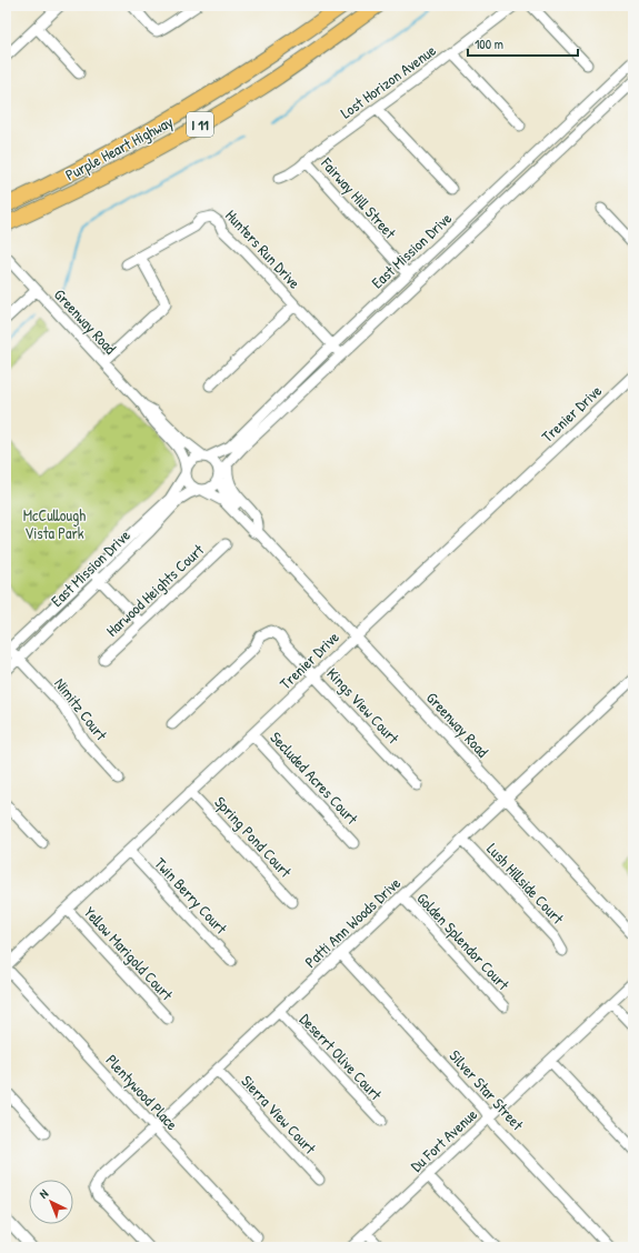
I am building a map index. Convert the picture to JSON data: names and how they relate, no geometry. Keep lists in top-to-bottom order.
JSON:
{
  "streets": {
    "highway": ["I 11", "Purple Heart Highway"],
    "street": [
      "Lost Horizon Avenue",
      "Fairway Hill Street",
      "Hunters Run Drive",
      "East Mission Drive",
      "Greenway Road",
      "Trenier Drive",
      "Harwood Heights Court",
      "Kings View Court",
      "Nimitz Court",
      "Secluded Acres Court",
      "Spring Pond Court",
      "Lush Hillside Court",
      "Twin Berry Court",
      "Patti Ann Woods Drive",
      "Golden Splendor Court",
      "Yellow Marigold Court",
      "Deserrt Olive Court",
      "Silver Star Street",
      "Plentywood Place",
      "Sierra View Court",
      "Du Fort Avenue"
    ]
  },
  "crossings": [
    ["Lost Horizon Avenue", "Fairway Hill Street"],
    ["Fairway Hill Street", "East Mission Drive"],
    ["Hunters Run Drive", "East Mission Drive"],
    ["East Mission Drive", "Greenway Road"],
    ["East Mission Drive", "Nimitz Court"],
    ["Greenway Road", "Trenier Drive"],
    ["Greenway Road", "Patti Ann Woods Drive"],
    ["Trenier Drive", "Kings View Court"],
    ["Trenier Drive", "Secluded Acres Court"],
    ["Trenier Drive", "Spring Pond Court"],
    ["Trenier Drive", "Twin Berry Court"],
    ["Trenier Drive", "Yellow Marigold Court"],
    ["Trenier Drive", "Plentywood Place"],
    ["Lush Hillside Court", "Patti Ann Woods Drive"],
    ["Patti Ann Woods Drive", "Golden Splendor Court"],
    ["Patti Ann Woods Drive", "Deserrt Olive Court"],
    ["Patti Ann Woods Drive", "Silver Star Street"],
    ["Patti Ann Woods Drive", "Plentywood Place"],
    ["Patti Ann Woods Drive", "Sierra View Court"],
    ["Silver Star Street", "Du Fort Avenue"]
  ],
  "parks": ["McCullough Vista Park"],
  "scale_bar": "100 m",
  "north": "top left"
}
